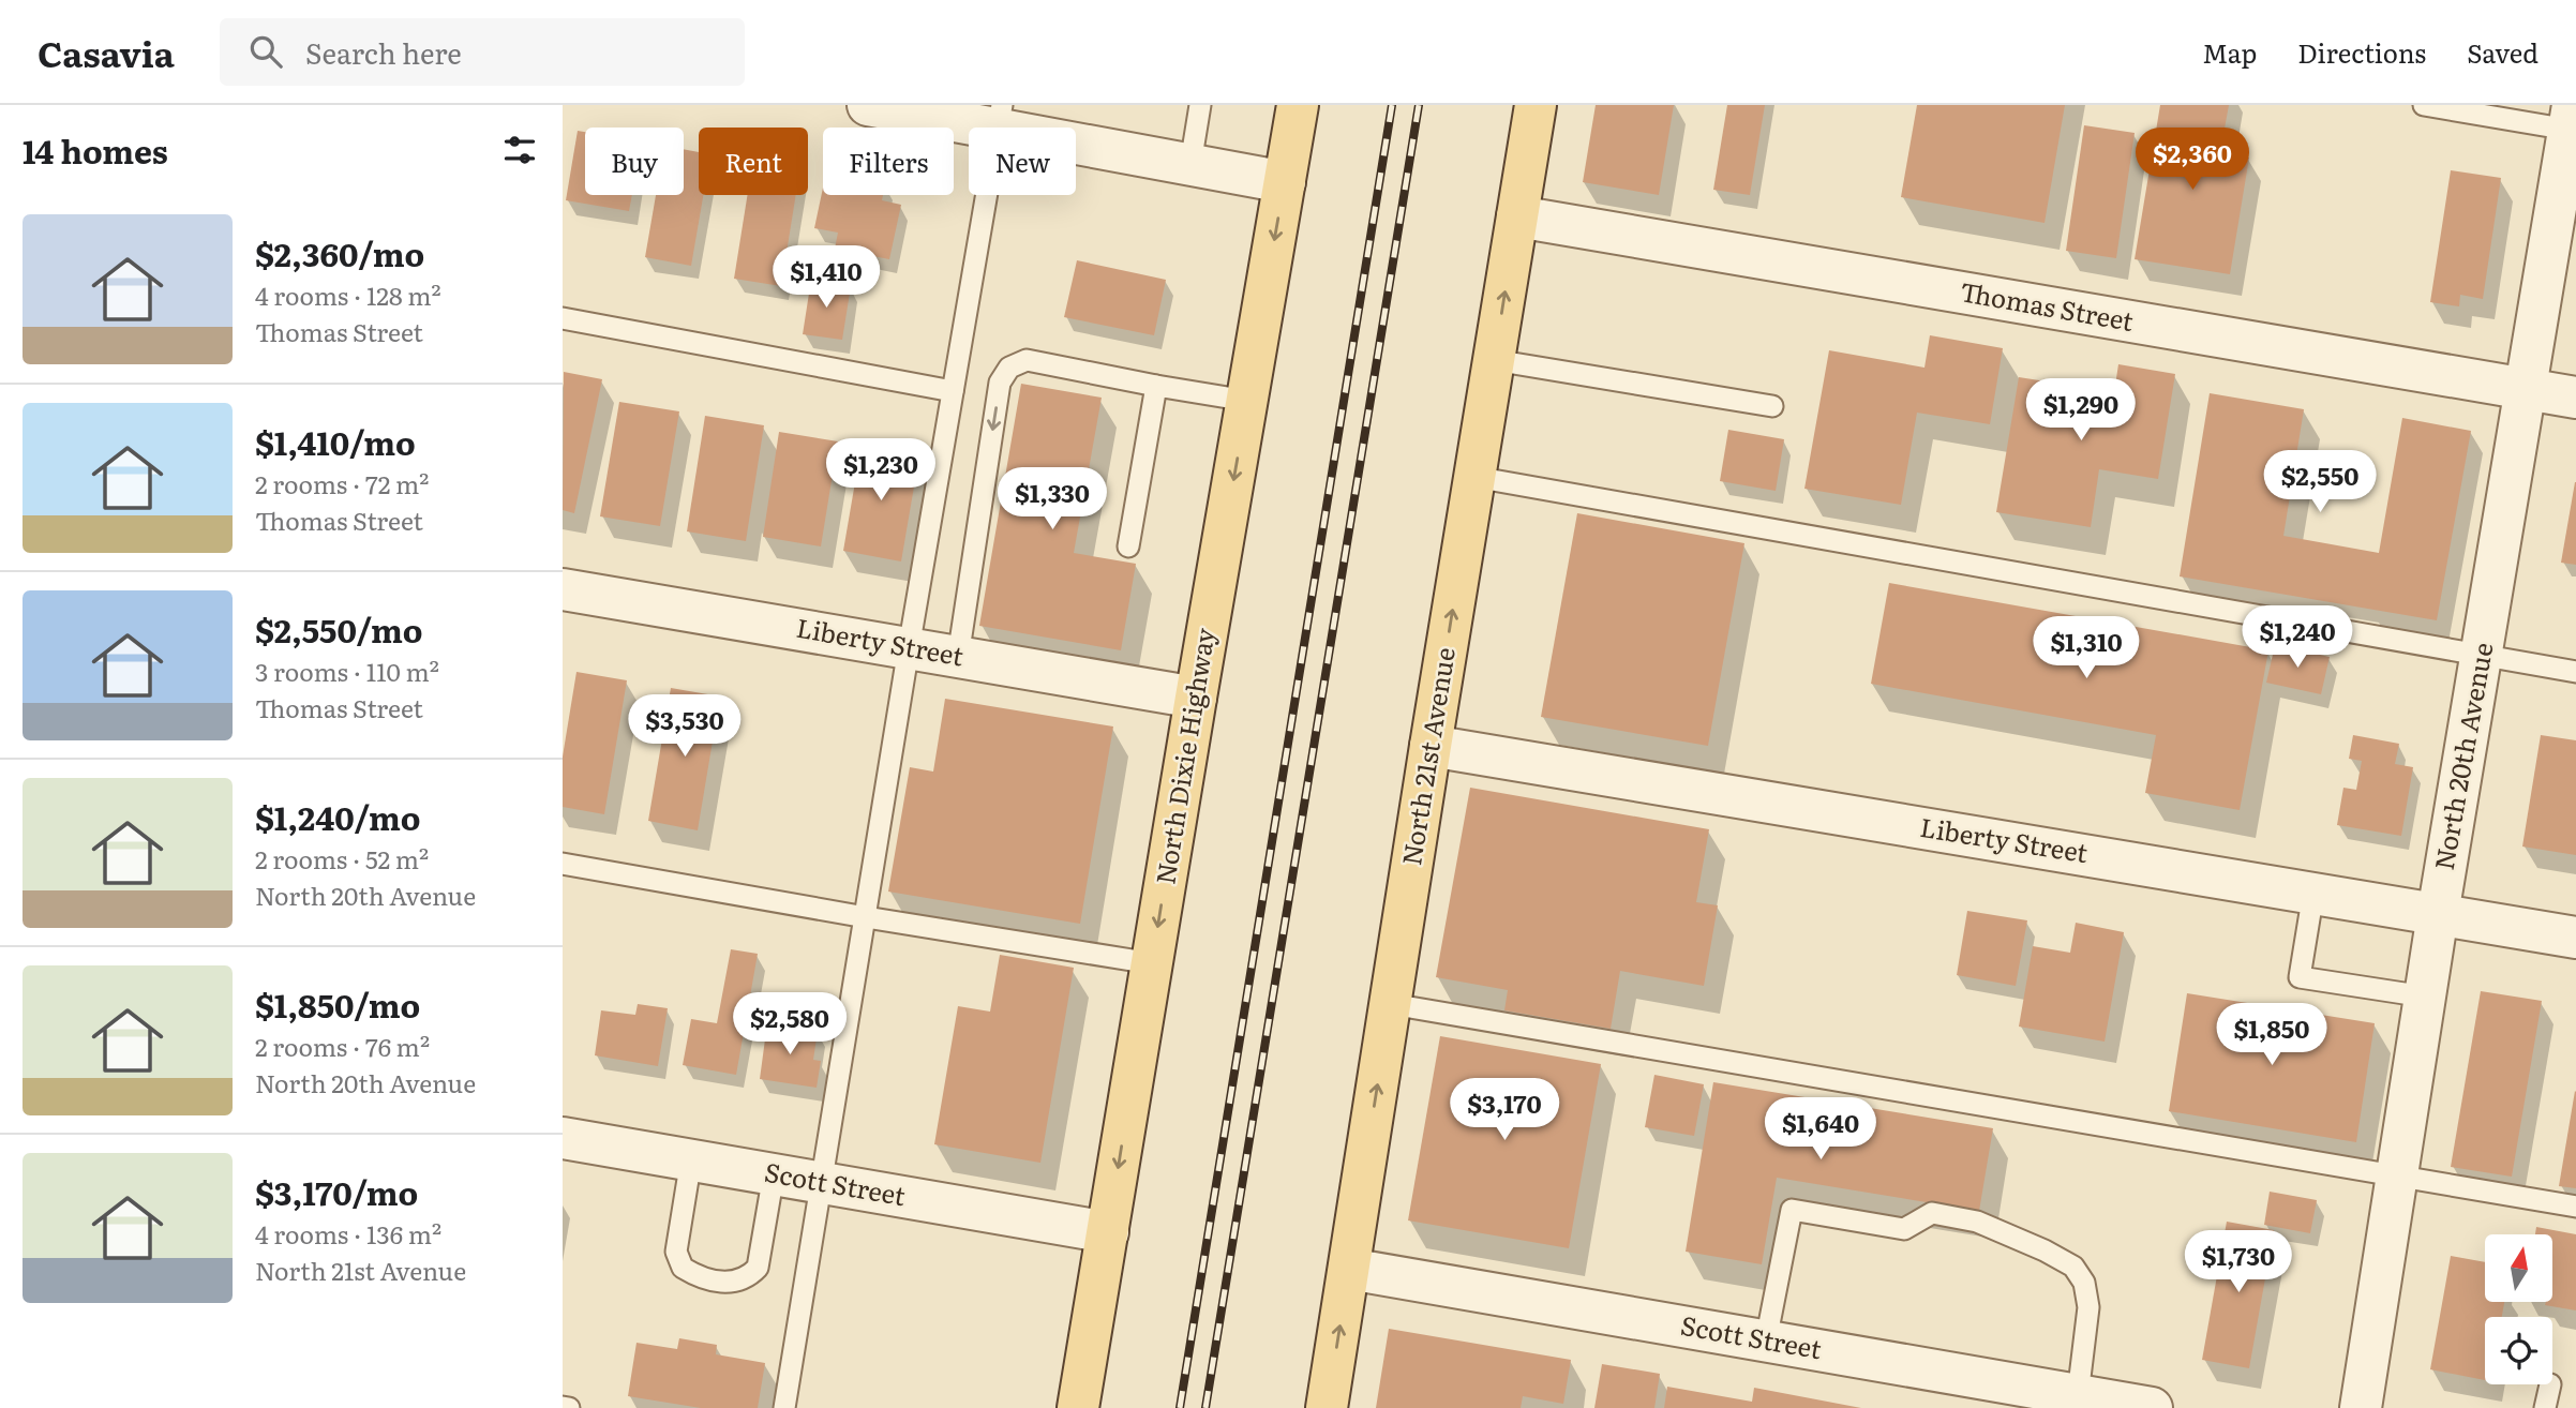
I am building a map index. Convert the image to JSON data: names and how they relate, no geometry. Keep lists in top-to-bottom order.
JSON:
{
  "streets": {
    "main road": ["North Dixie Highway", "North 21st Avenue"],
    "street": [
      "Thomas Street",
      "Liberty Street",
      "North 20th Avenue",
      "Scott Street"
    ]
  },
  "crossings": [
    ["Thomas Street", "North 21st Avenue"],
    ["Thomas Street", "North 20th Avenue"],
    ["Liberty Street", "North Dixie Highway"],
    ["Liberty Street", "North 21st Avenue"],
    ["Liberty Street", "North 20th Avenue"],
    ["North Dixie Highway", "Scott Street"],
    ["North 21st Avenue", "Scott Street"]
  ],
  "one_way": ["North Dixie Highway", "North 21st Avenue"],
  "north": "top",
  "page": {
    "header": "Casavia",
    "search": "Search here",
    "nav": ["Map", "Directions", "Saved"],
    "heading": "14 homes",
    "price": [
      "$2,360",
      "$1,410",
      "$1,290",
      "$1,230",
      "$2,550",
      "$1,330",
      "$1,240",
      "$1,310",
      "$3,530",
      "$2,580",
      "$1,850",
      "$3,170",
      "$1,640",
      "$1,730"
    ],
    "chip": [
      "Buy",
      "Rent",
      "Filters",
      "New"
    ],
    "list": [
      {
        "name": "$2,360/mo",
        "note": "4 rooms · 128 m² · Thomas Street"
      },
      {
        "name": "$1,410/mo",
        "note": "2 rooms · 72 m² · Thomas Street"
      },
      {
        "name": "$2,550/mo",
        "note": "3 rooms · 110 m² · Thomas Street"
      },
      {
        "name": "$1,240/mo",
        "note": "2 rooms · 52 m² · North 20th Avenue"
      },
      {
        "name": "$1,850/mo",
        "note": "2 rooms · 76 m² · North 20th Avenue"
      },
      {
        "name": "$3,170/mo",
        "note": "4 rooms · 136 m² · North 21st Avenue"
      }
    ]
  }
}
